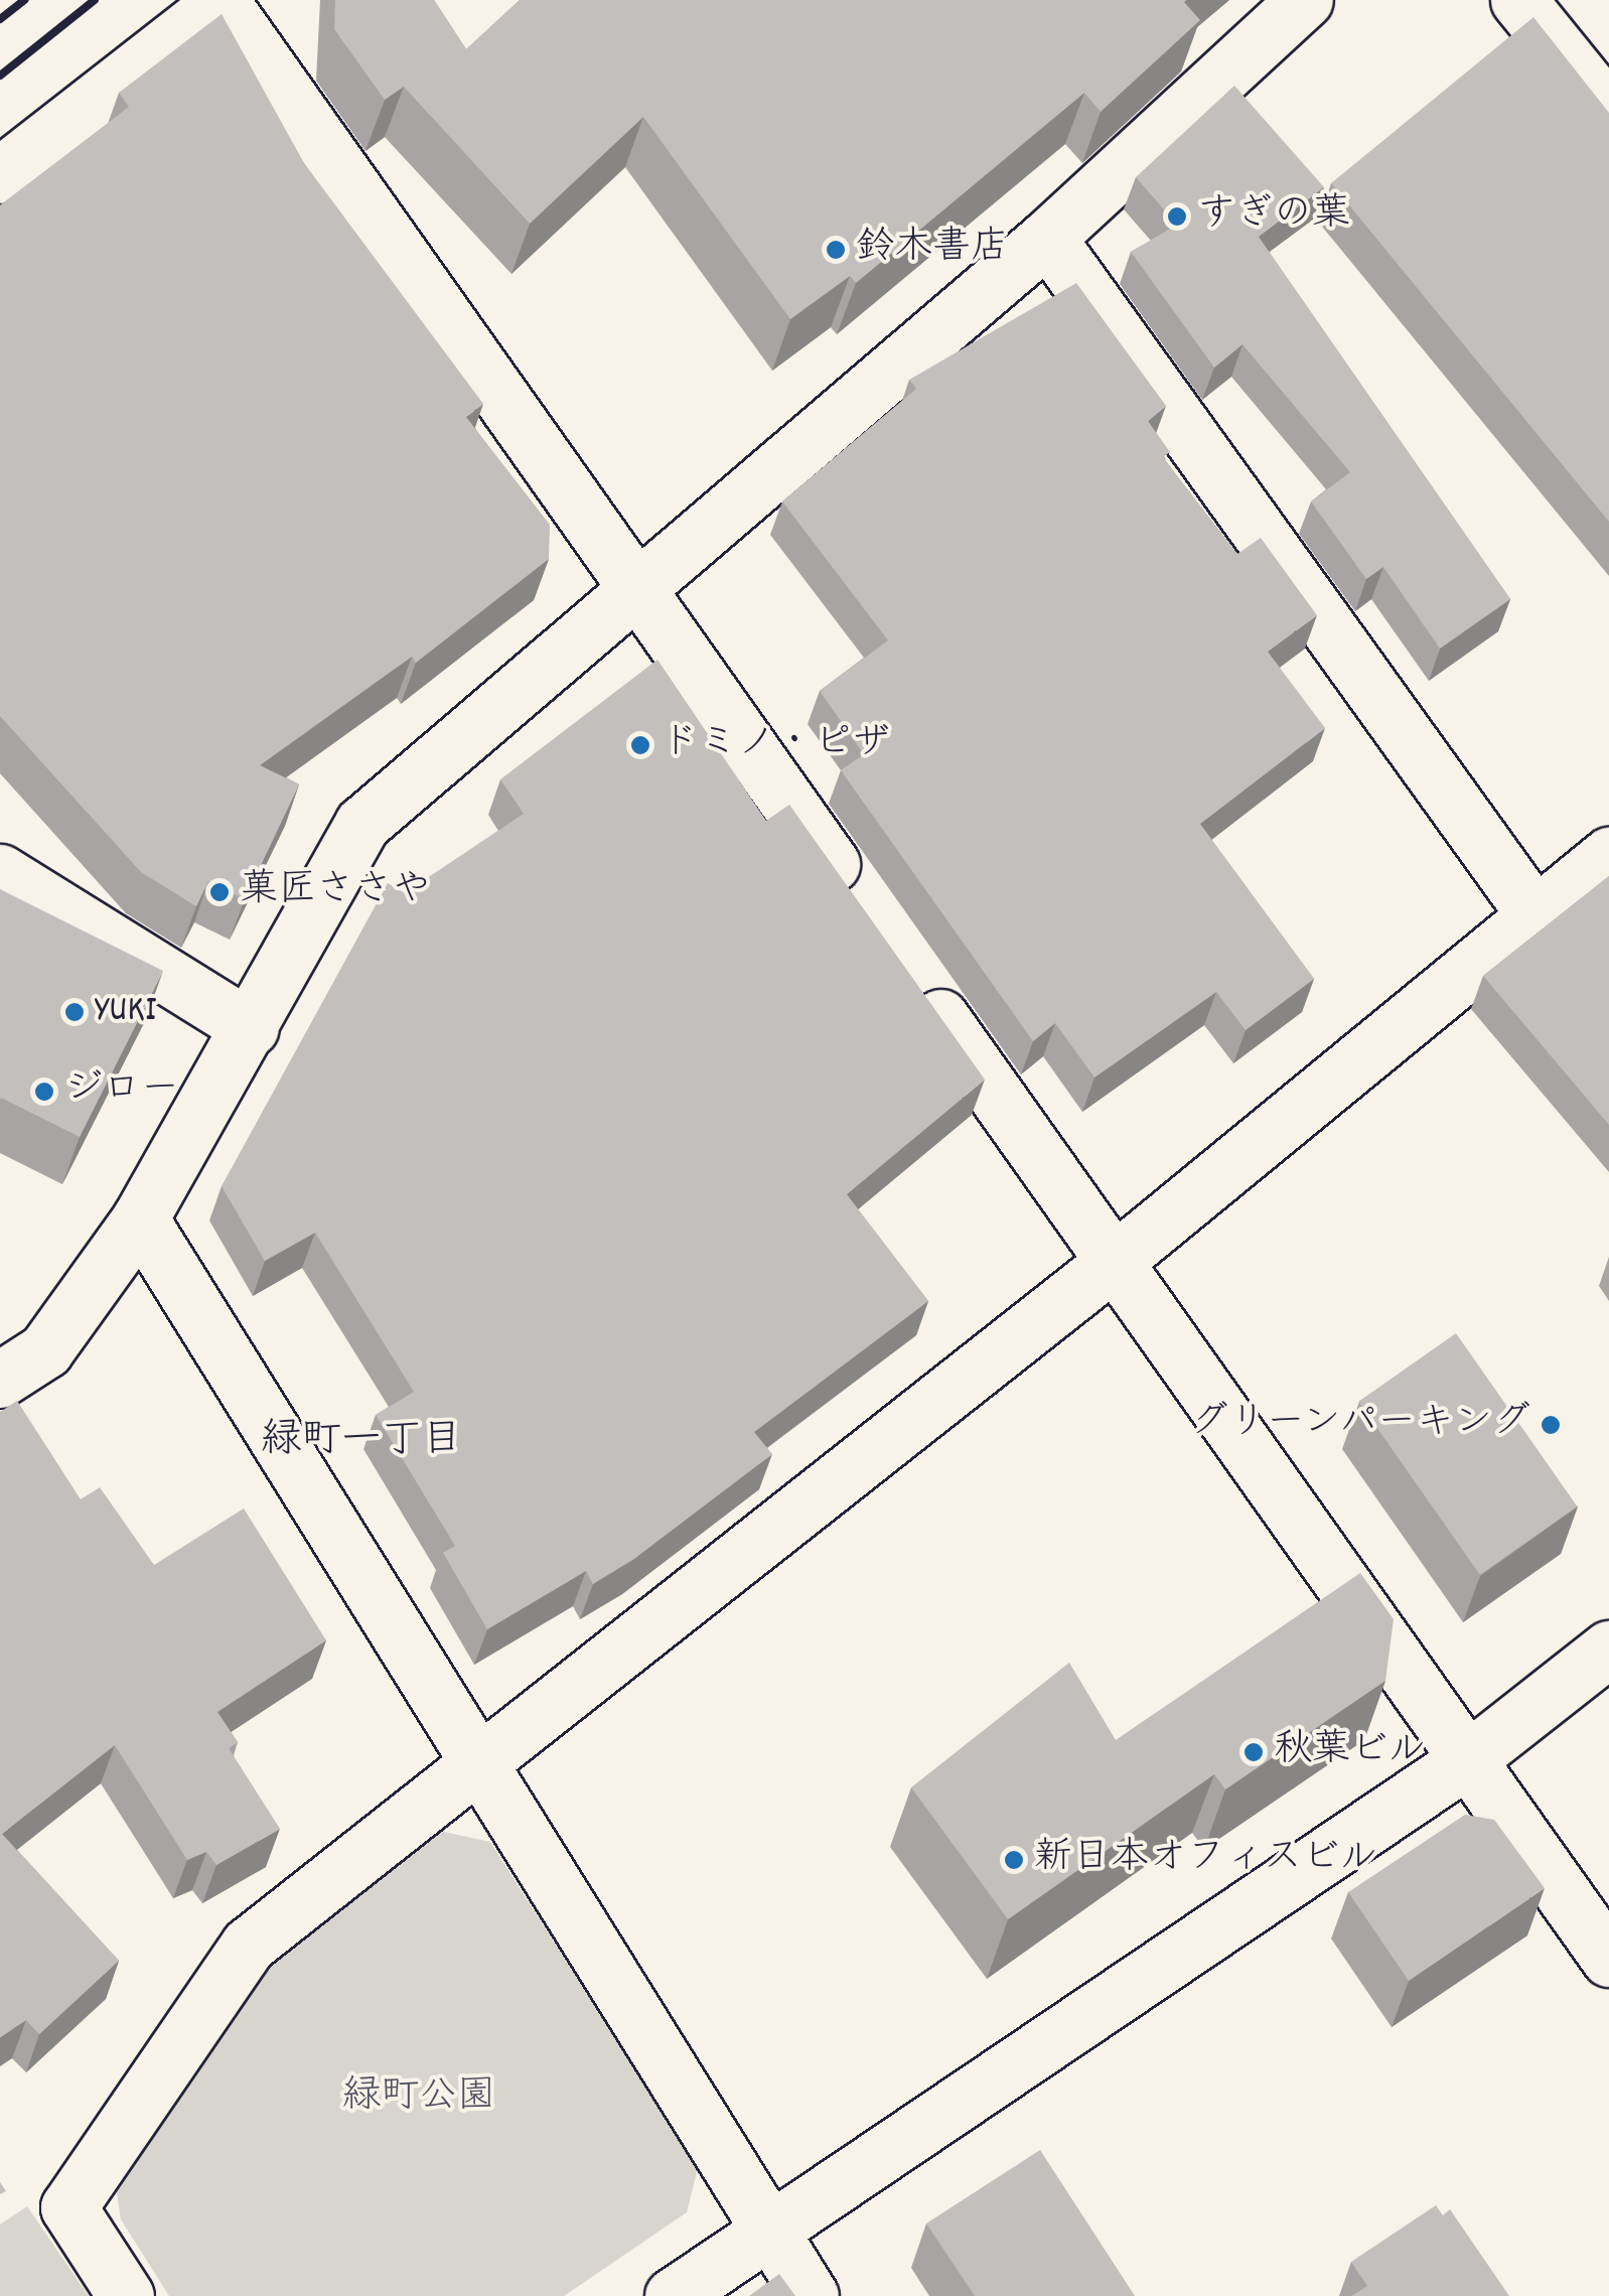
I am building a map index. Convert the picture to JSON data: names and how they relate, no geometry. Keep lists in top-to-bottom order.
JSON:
{
  "districts": ["緑町一丁目"],
  "parks": ["緑町公園"],
  "places": [
    "すぎの葉",
    "鈴木書店",
    "ドミノ・ピザ",
    "菓匠ささや",
    "YUKI",
    "ジロー",
    "グリーンパーキング",
    "秋葉ビル",
    "新日本オフィスビル"
  ]
}
